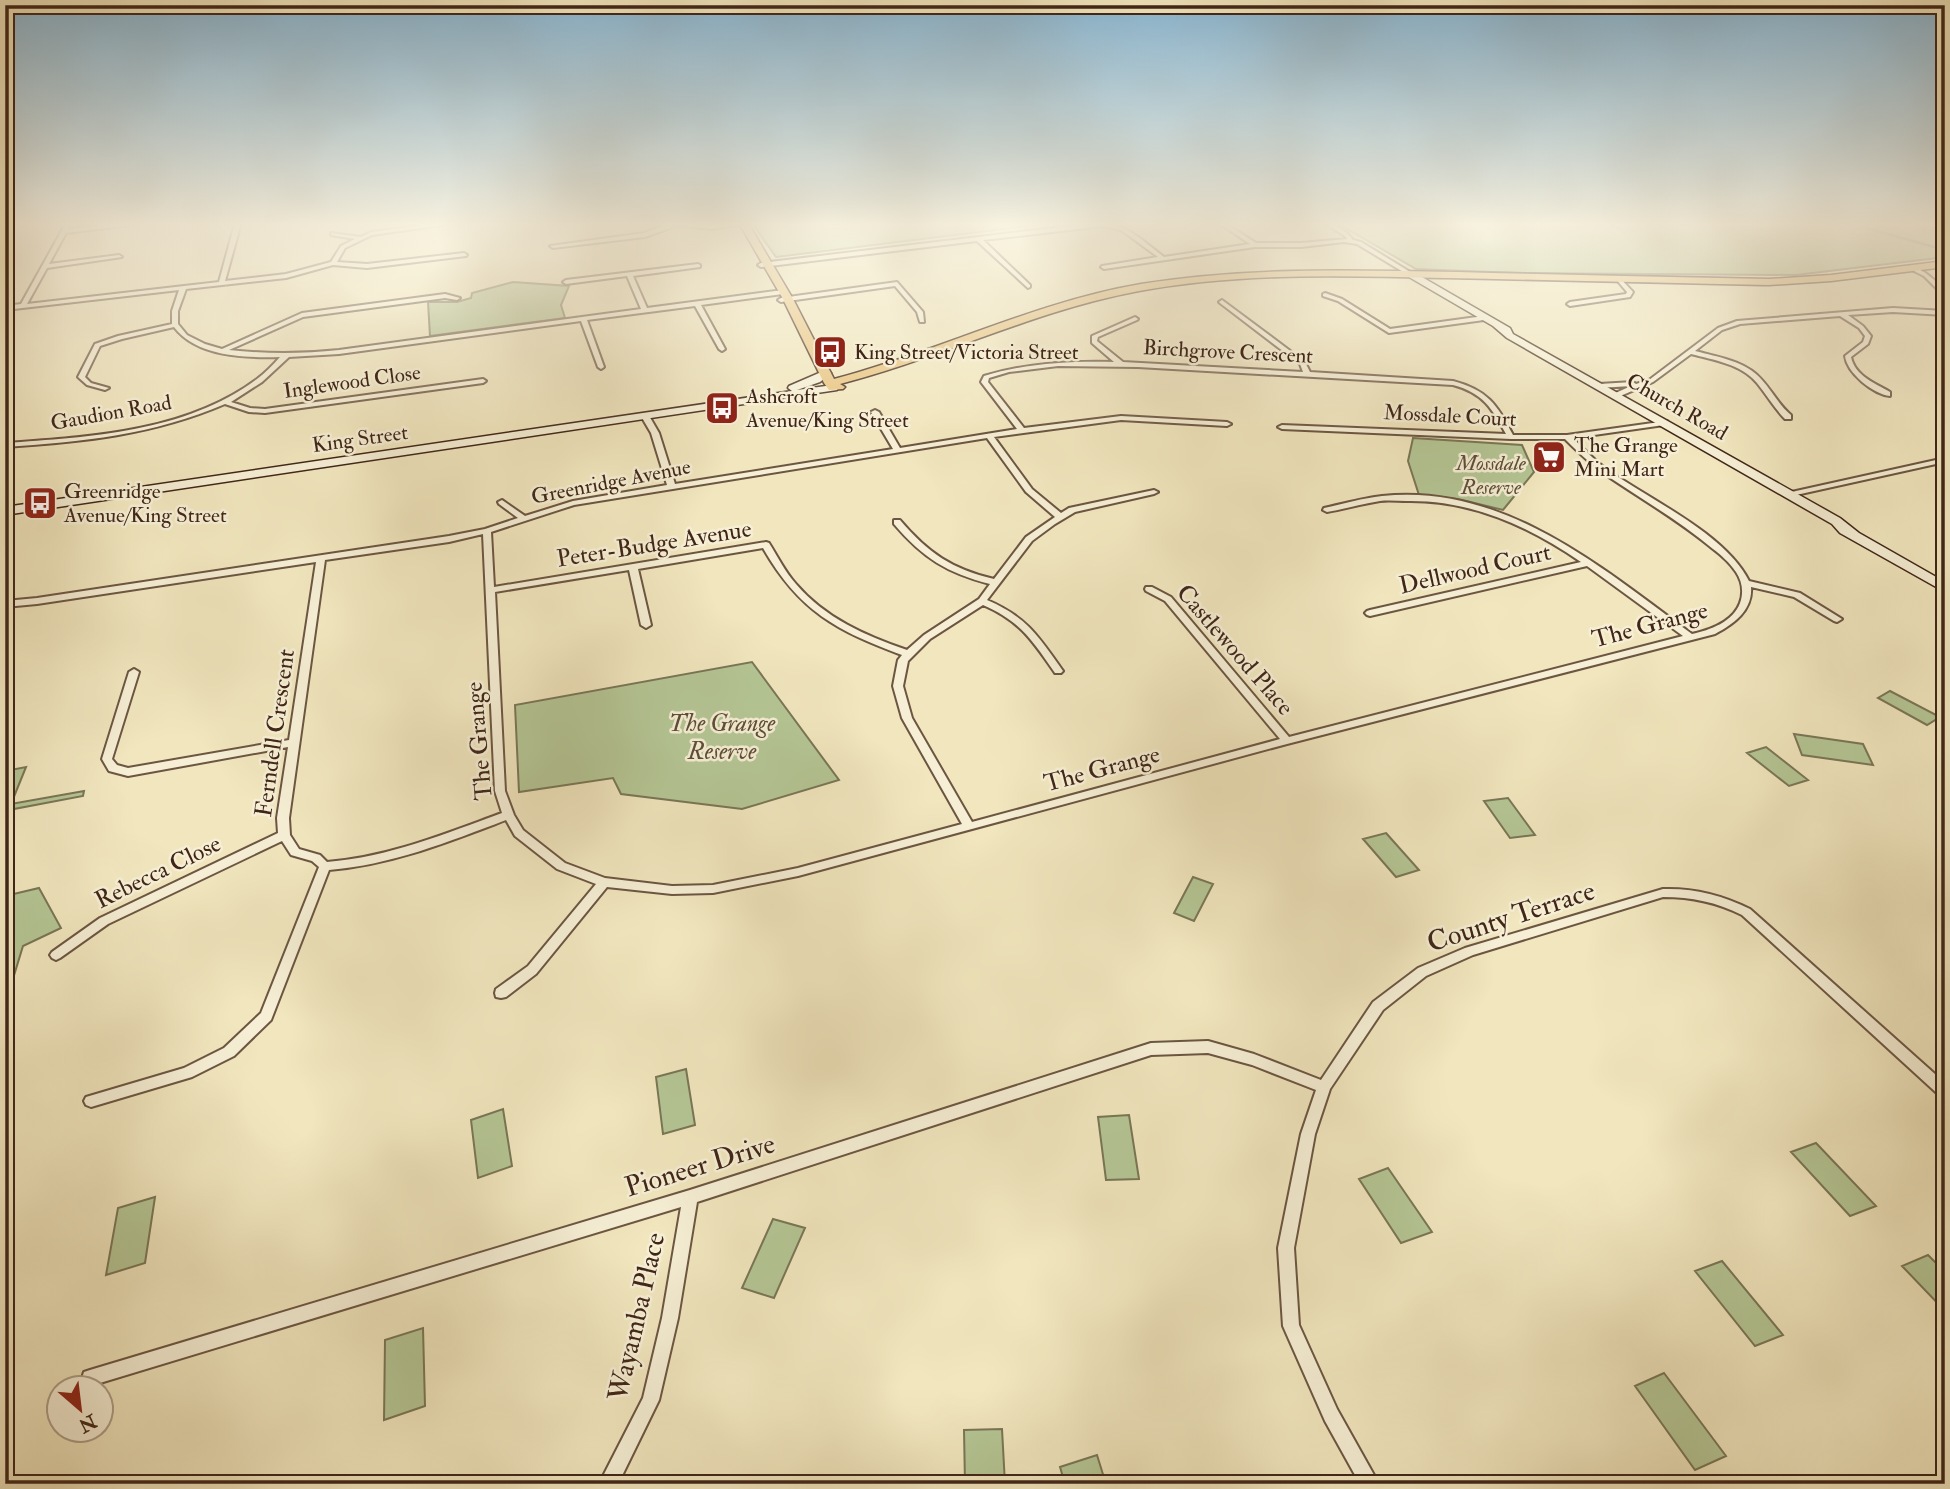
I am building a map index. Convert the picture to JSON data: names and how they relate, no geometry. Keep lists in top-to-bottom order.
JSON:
{
  "streets": {
    "main road": ["Church Road", "King Street"],
    "street": [
      "Birchgrove Crescent",
      "Inglewood Close",
      "Gaudion Road",
      "Mossdale Court",
      "Greenridge Avenue",
      "Peter-Budge Avenue",
      "Dellwood Court",
      "The Grange",
      "Castlewood Place",
      "Ferndell Crescent",
      "Rebecca Close",
      "County Terrace",
      "Pioneer Drive",
      "Wayamba Place"
    ]
  },
  "crossings": [
    ["Birchgrove Crescent", "Mossdale Court"],
    ["Birchgrove Crescent", "Greenridge Avenue"],
    ["Inglewood Close", "Gaudion Road"],
    ["Church Road", "Mossdale Court"],
    ["Greenridge Avenue", "The Grange"],
    ["Greenridge Avenue", "Ferndell Crescent"],
    ["Peter-Budge Avenue", "The Grange"],
    ["The Grange", "Castlewood Place"],
    ["Ferndell Crescent", "Rebecca Close"],
    ["County Terrace", "Pioneer Drive"],
    ["Pioneer Drive", "Wayamba Place"]
  ],
  "parks": ["Mossdale Reserve", "The Grange Reserve"],
  "places": {
    "bus stop": ["King Street/Victoria Street", "Ashcroft Avenue/King Street", "Greenridge Avenue/King Street"],
    "supermarket": ["The Grange Mini Mart"]
  },
  "north": "bottom right"
}
